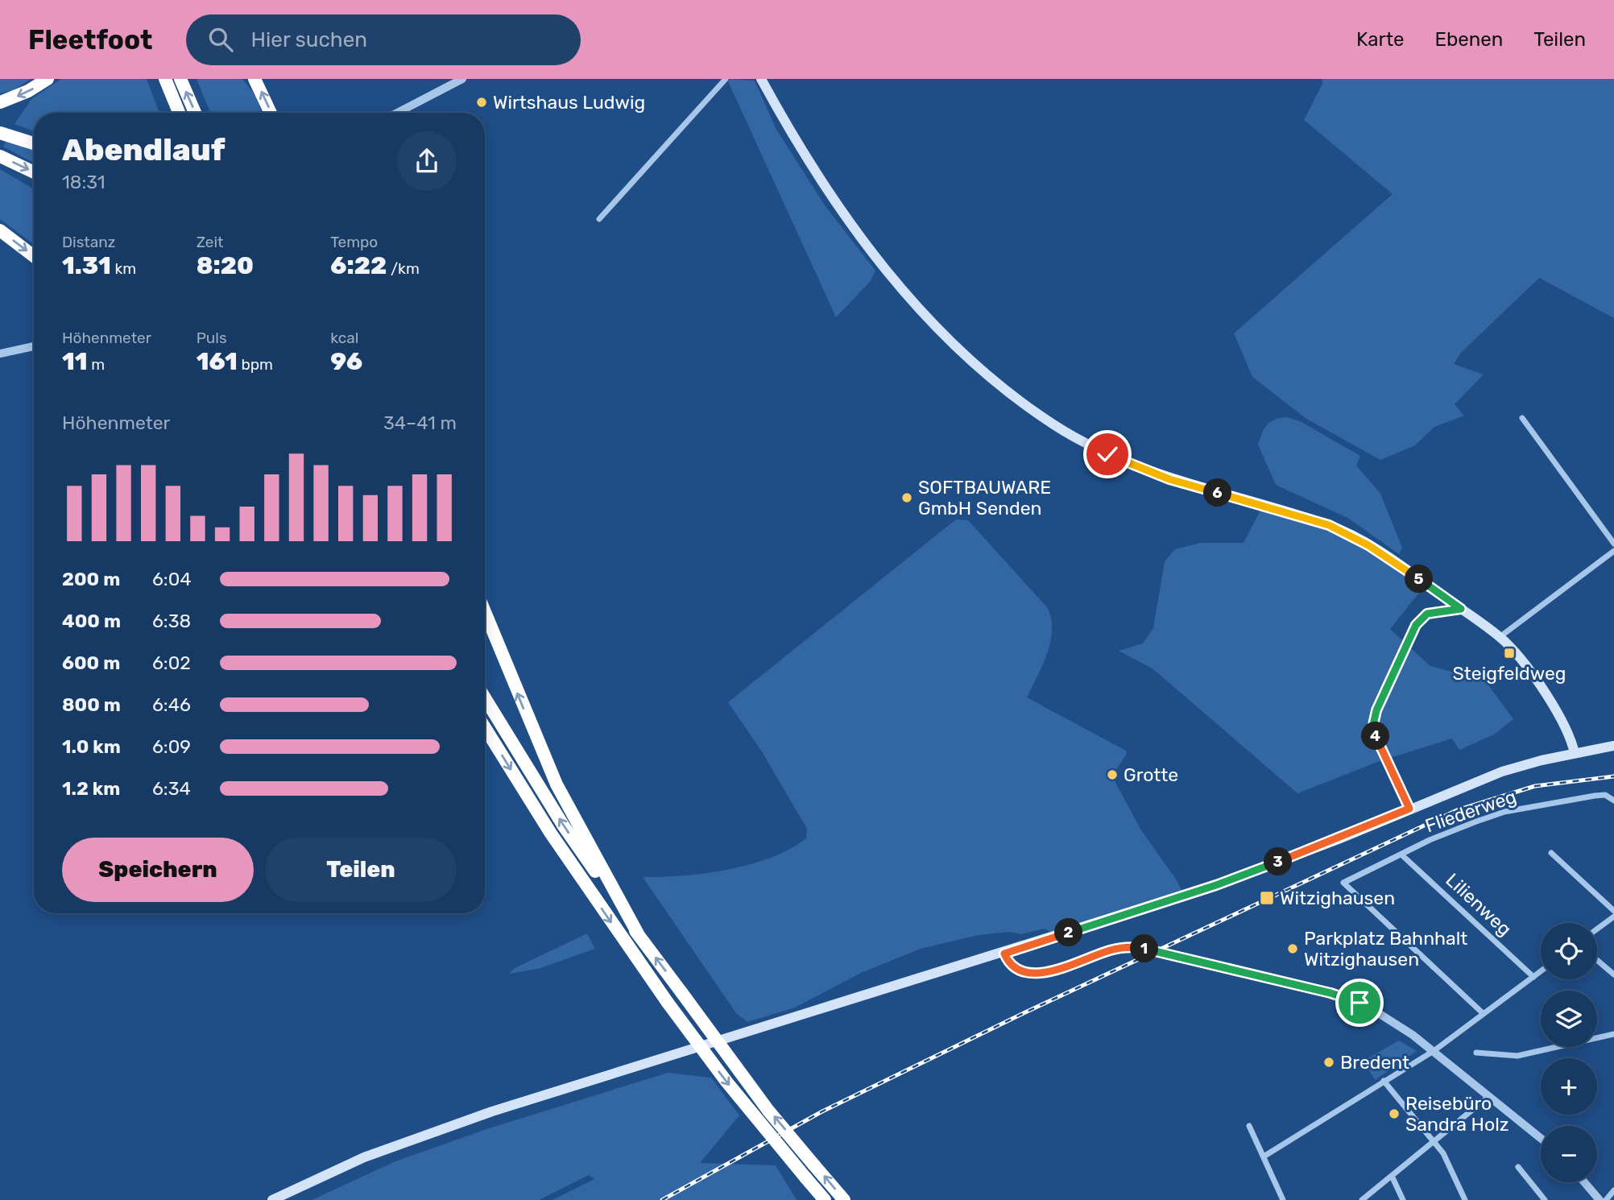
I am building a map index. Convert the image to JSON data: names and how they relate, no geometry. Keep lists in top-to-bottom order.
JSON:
{
  "streets": {
    "street": ["Fliederweg", "Lilienweg"]
  },
  "crossings": [
    ["Fliederweg", "Lilienweg"]
  ],
  "places": {
    "other": [
      "Wirtshaus Ludwig",
      "SOFTBAUWARE GmbH Senden",
      "Grotte",
      "Parkplatz Bahnhalt Witzighausen",
      "Bredent",
      "Reisebüro Sandra Holz"
    ],
    "transit": ["Steigfeldweg", "Witzighausen"]
  },
  "page": {
    "header": "Fleetfoot",
    "search": "Hier suchen",
    "nav": ["Karte", "Ebenen", "Teilen"],
    "heading": ["Abendlauf", "18:31"],
    "stats": [
      ["Distanz", "1.31 km"],
      ["Zeit", "8:20"],
      ["Tempo", "6:22 /km"],
      ["Höhenmeter", "11 m"],
      ["Puls", "161 bpm"],
      ["kcal", "96"]
    ],
    "chart": ["Höhenmeter", "34–41 m"],
    "pins": [
      "6",
      "5",
      "4",
      "3",
      "2",
      "1"
    ],
    "list": [
      {
        "name": "200 m",
        "note": "6:04"
      },
      {
        "name": "400 m",
        "note": "6:38"
      },
      {
        "name": "600 m",
        "note": "6:02"
      },
      {
        "name": "800 m",
        "note": "6:46"
      },
      {
        "name": "1.0 km",
        "note": "6:09"
      },
      {
        "name": "1.2 km",
        "note": "6:34"
      }
    ],
    "buttons": ["Speichern", "Teilen"],
    "map_buttons": ["+", "−"]
  }
}
